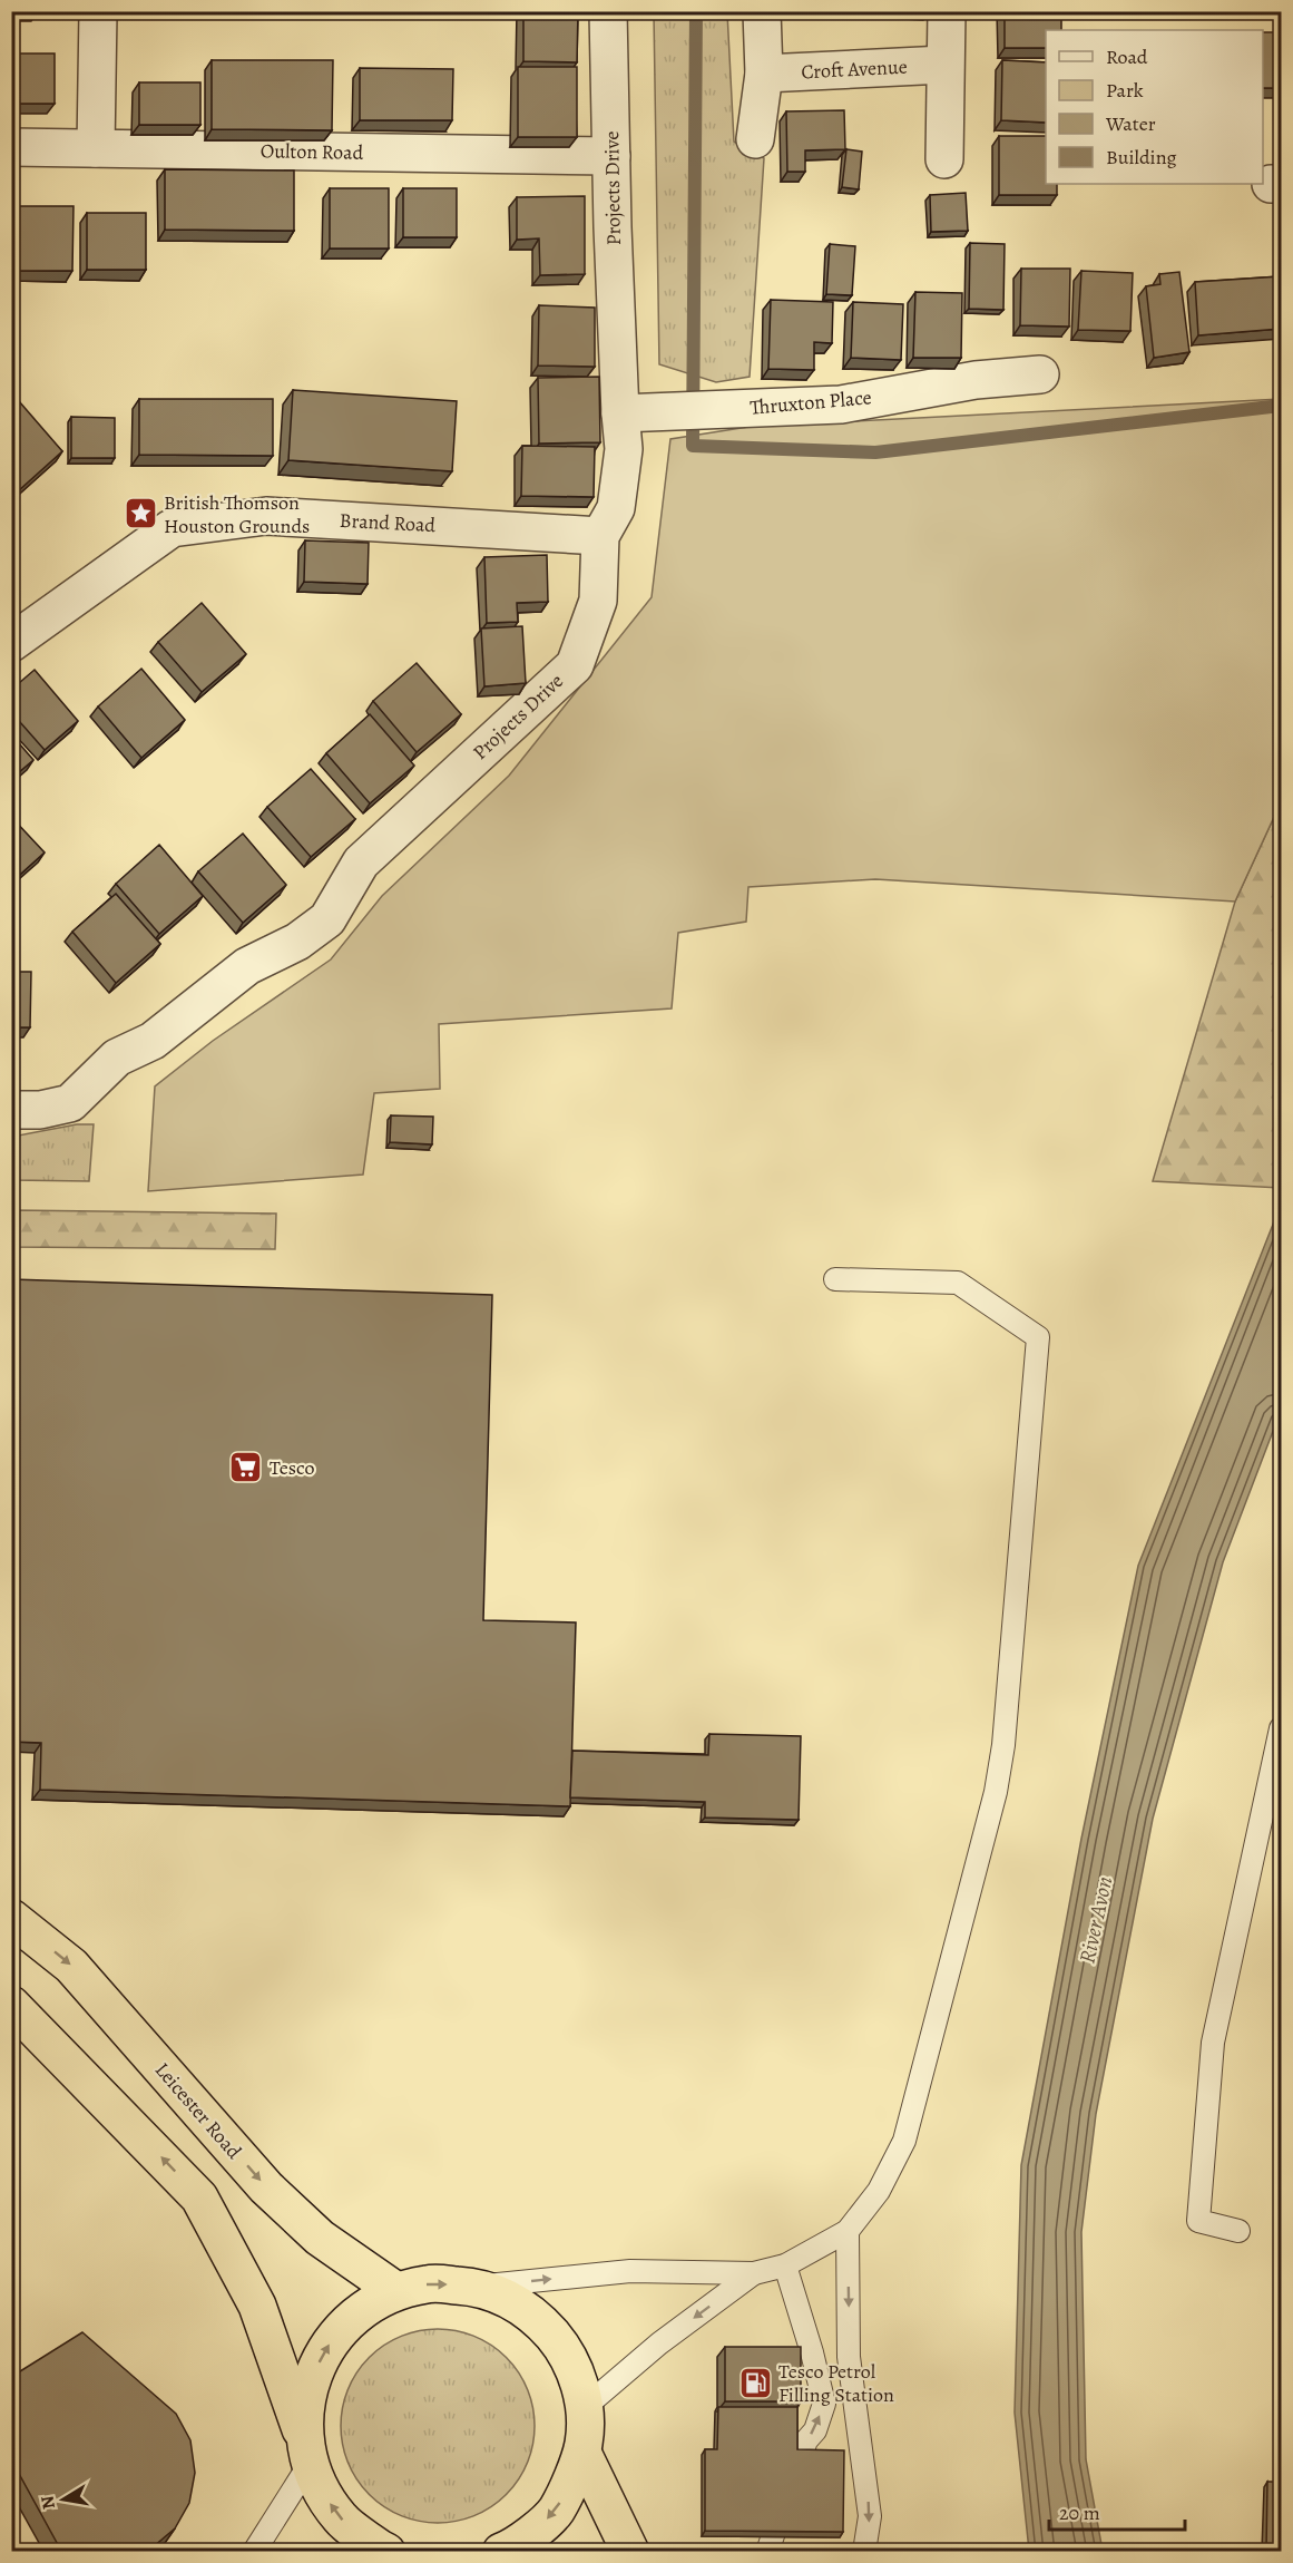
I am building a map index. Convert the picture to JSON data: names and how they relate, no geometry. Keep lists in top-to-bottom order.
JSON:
{
  "streets": {
    "highway": ["Leicester Road"],
    "street": [
      "Croft Avenue",
      "Oulton Road",
      "Projects Drive",
      "Thruxton Place",
      "Brand Road"
    ]
  },
  "crossings": [
    ["Oulton Road", "Projects Drive"],
    ["Projects Drive", "Thruxton Place"],
    ["Projects Drive", "Brand Road"]
  ],
  "water": ["River Avon"],
  "places": {
    "place": ["British Thomson Houston Grounds"],
    "supermarket": ["Tesco"],
    "fuel station": ["Tesco Petrol Filling Station"]
  },
  "legend": [
    "Road",
    "Park",
    "Water",
    "Building"
  ],
  "scale_bar": "20 m",
  "north": "left"
}
